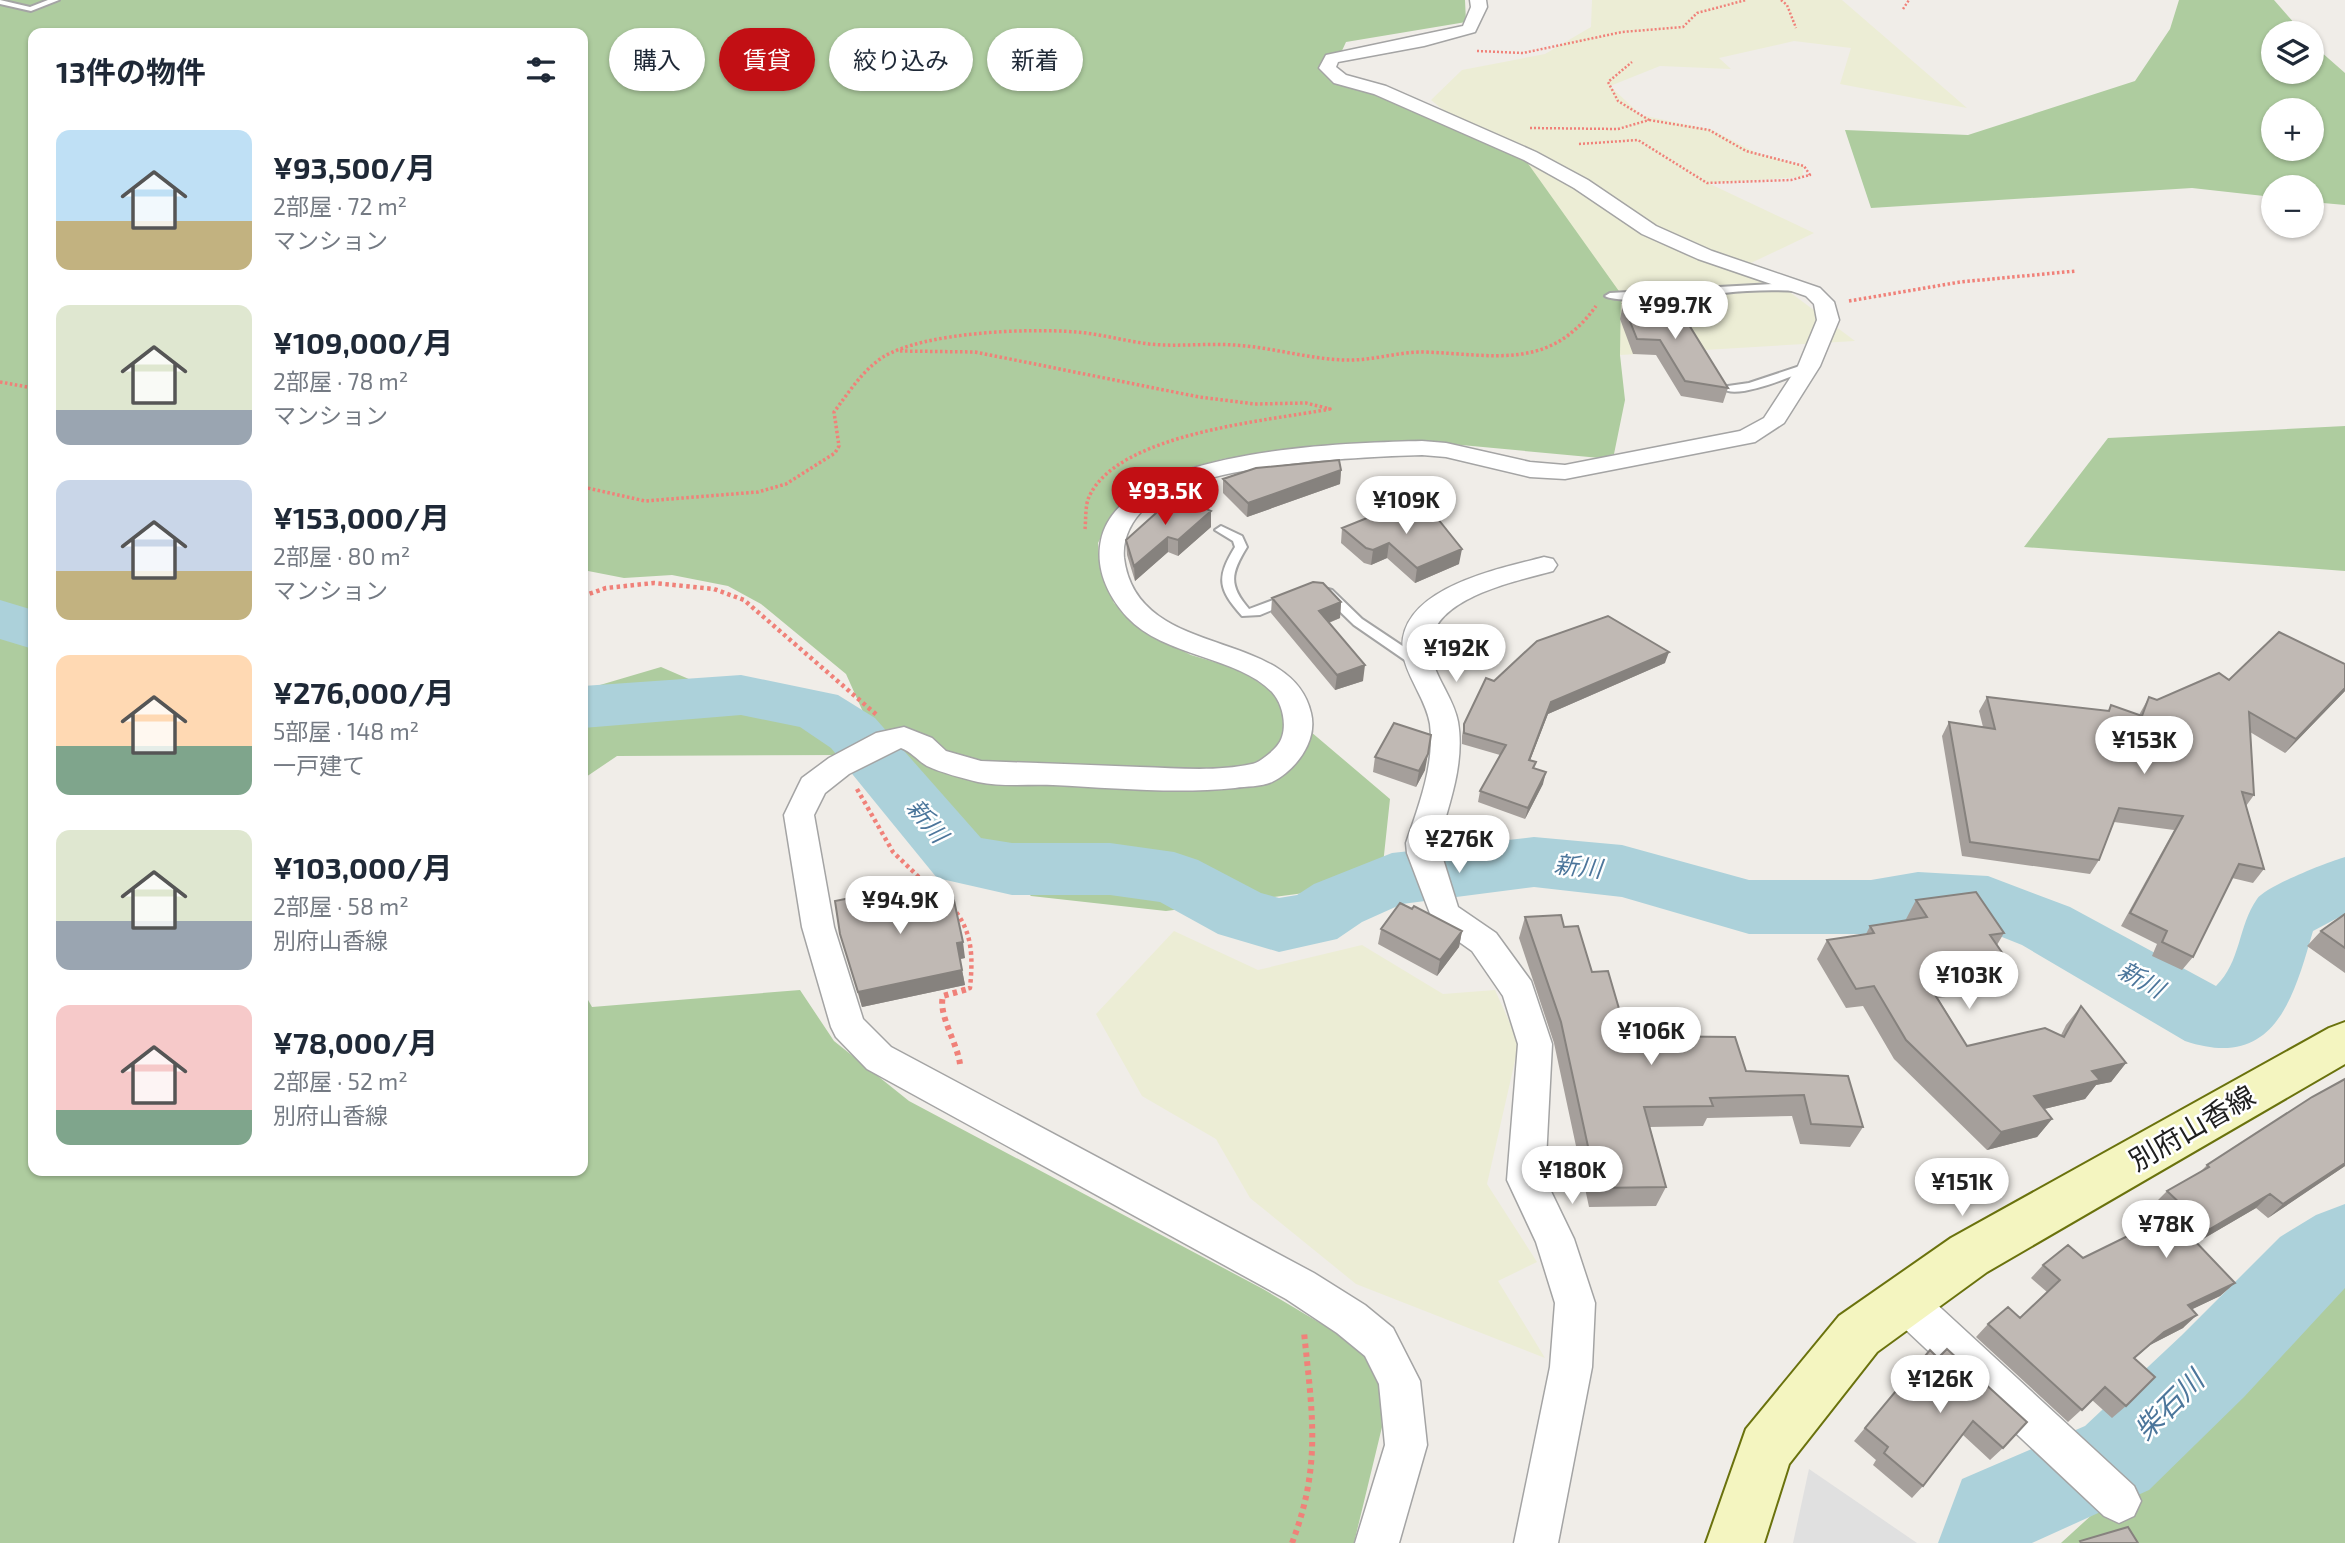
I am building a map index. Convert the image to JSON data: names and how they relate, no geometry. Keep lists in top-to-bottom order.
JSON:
{
  "streets": {
    "main road": ["別府山香線"]
  },
  "water": ["新川", "柴石川"],
  "page": {
    "map_buttons": ["+", "−"],
    "chip": [
      "購入",
      "賃貸",
      "絞り込み",
      "新着"
    ],
    "heading": "13件の物件",
    "list": [
      {
        "name": "¥93,500/月",
        "note": "2部屋 · 72 m² · マンション"
      },
      {
        "name": "¥109,000/月",
        "note": "2部屋 · 78 m² · マンション"
      },
      {
        "name": "¥153,000/月",
        "note": "2部屋 · 80 m² · マンション"
      },
      {
        "name": "¥276,000/月",
        "note": "5部屋 · 148 m² · 一戸建て"
      },
      {
        "name": "¥103,000/月",
        "note": "2部屋 · 58 m² · 別府山香線"
      },
      {
        "name": "¥78,000/月",
        "note": "2部屋 · 52 m² · 別府山香線"
      }
    ],
    "price": [
      "¥99.7K",
      "¥93.5K",
      "¥109K",
      "¥192K",
      "¥153K",
      "¥276K",
      "¥94.9K",
      "¥103K",
      "¥106K",
      "¥180K",
      "¥151K",
      "¥78K",
      "¥126K"
    ]
  }
}
